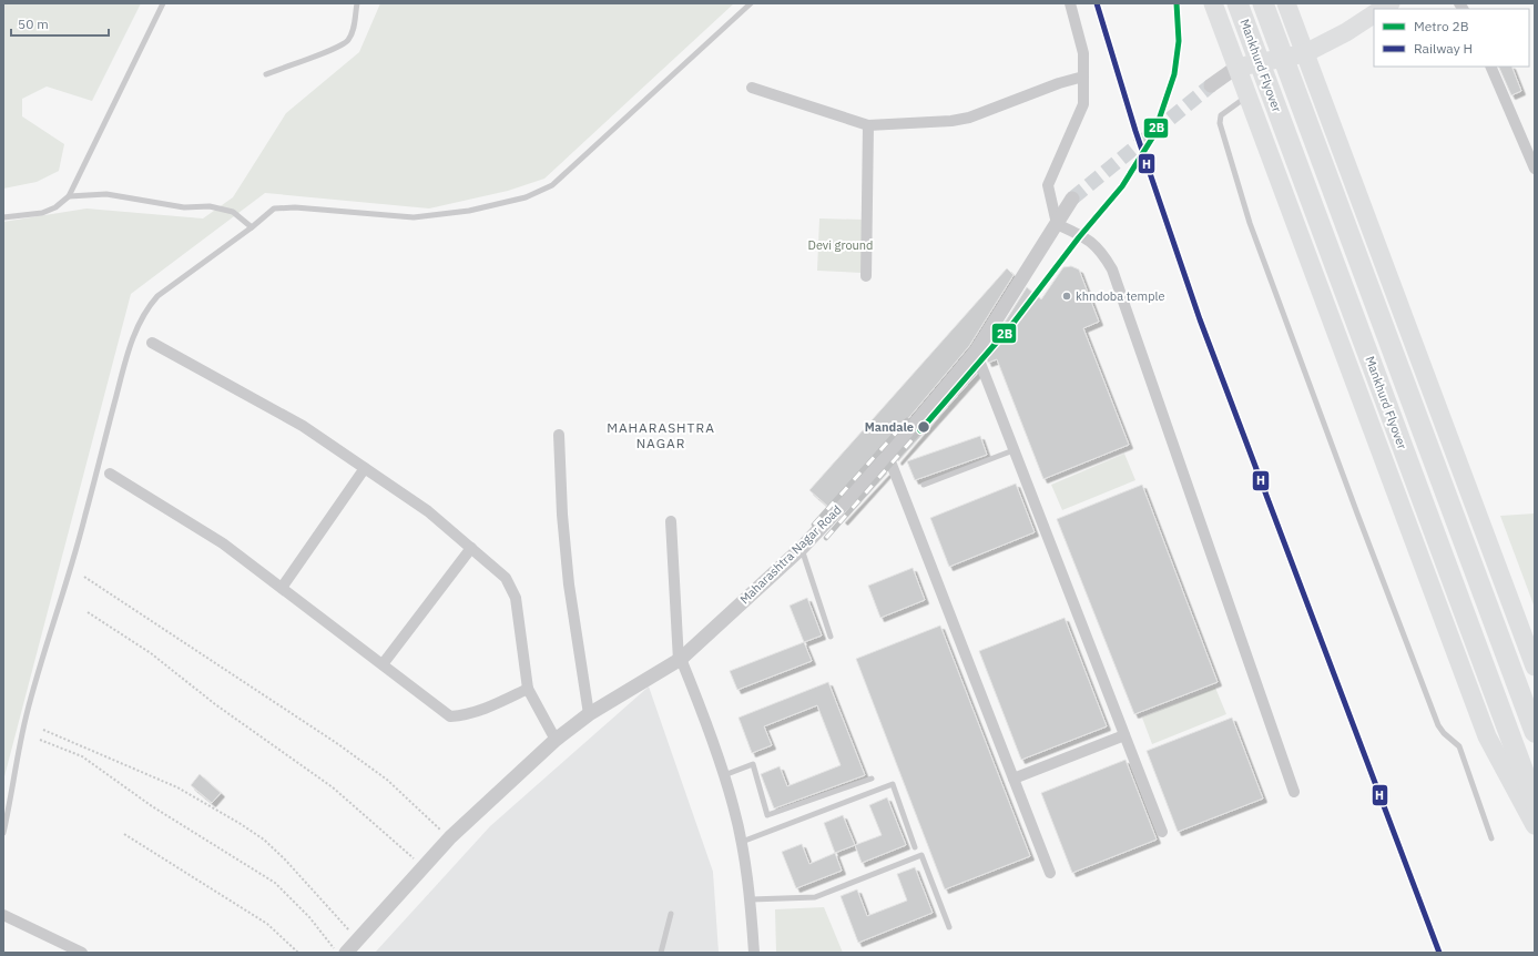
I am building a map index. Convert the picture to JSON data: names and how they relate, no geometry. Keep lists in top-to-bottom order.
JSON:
{
  "streets": {
    "highway": ["Mankhurd Flyover"],
    "street": ["Maharashtra Nagar Road"]
  },
  "districts": ["MAHARASHTRA NAGAR"],
  "parks": ["Devi ground"],
  "places": ["khndoba temple", "Mandale"],
  "lines": ["metro line 2B", "rail line H"],
  "legend": ["Metro 2B", "Railway H"],
  "scale_bar": "50 m"
}
